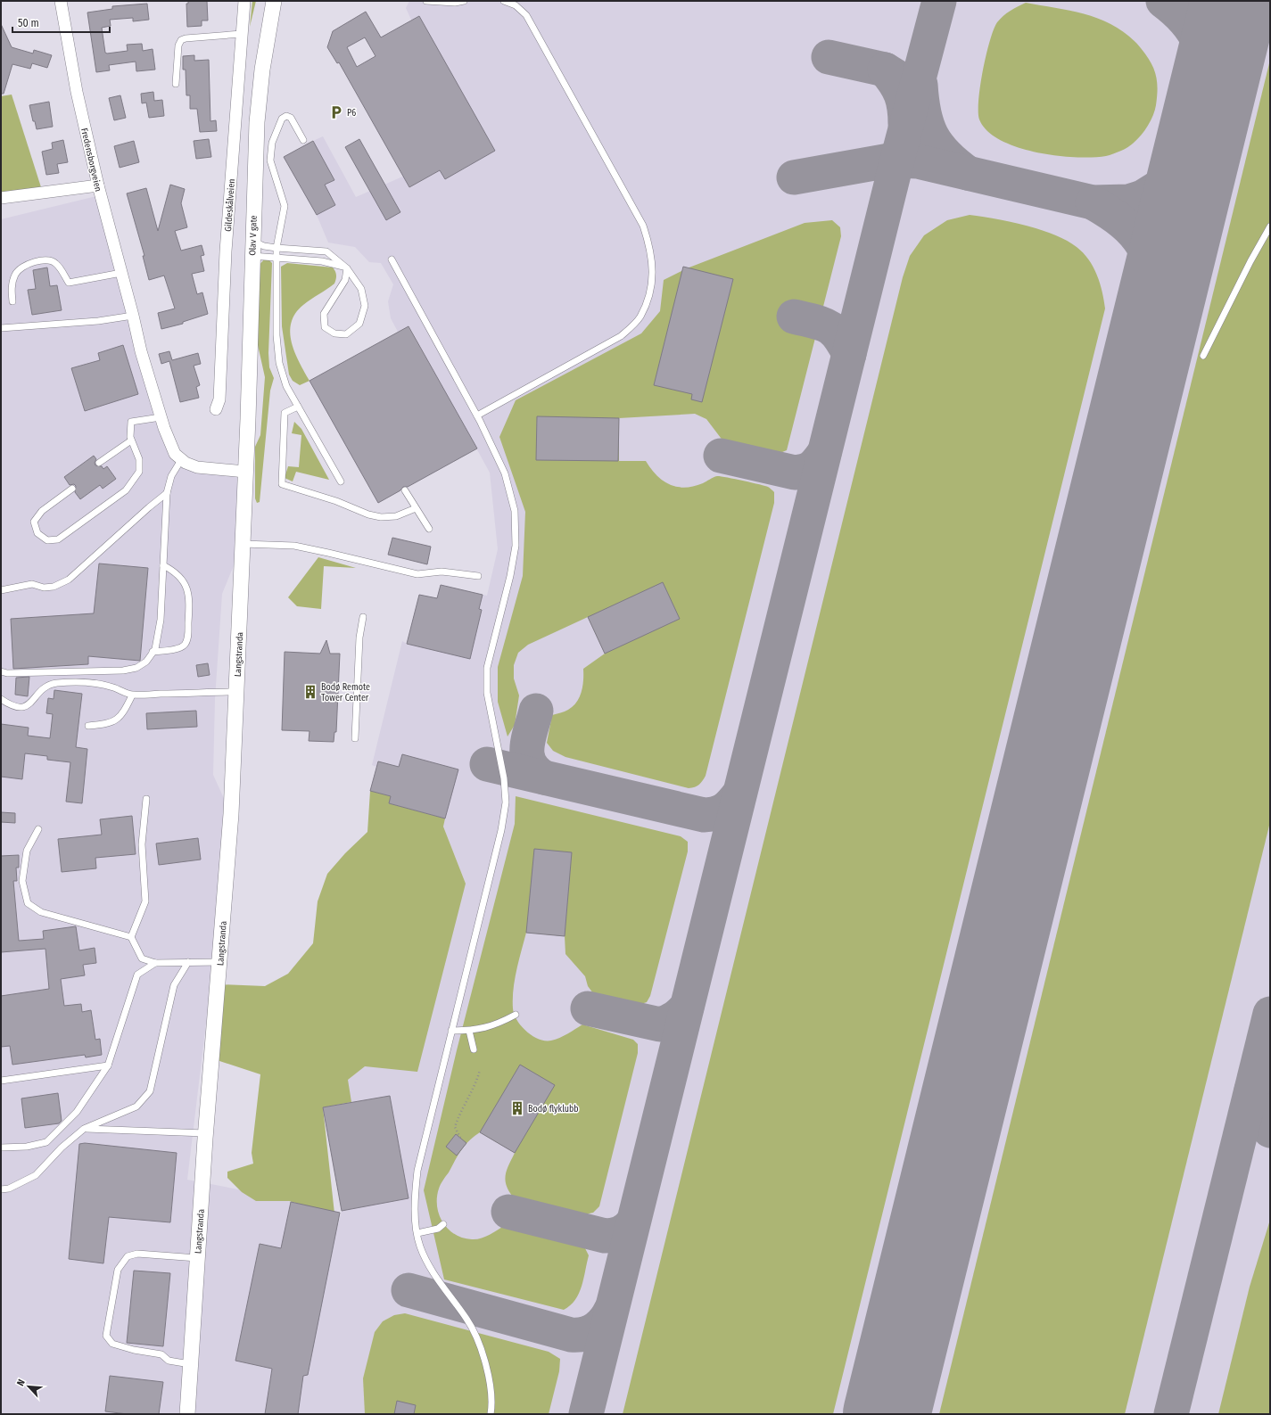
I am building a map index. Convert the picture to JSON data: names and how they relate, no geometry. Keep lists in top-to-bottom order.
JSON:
{
  "streets": {
    "street": [
      "Fredensborgveien",
      "Gildeskålveien",
      "Olav V gate",
      "Langstranda"
    ]
  },
  "crossings": [
    ["Olav V gate", "Langstranda"]
  ],
  "places": {
    "parking": ["P6"],
    "building": ["Bodø Remote Tower Center", "Bodø flyklubb"]
  },
  "scale_bar": "50 m",
  "north": "top left"
}
